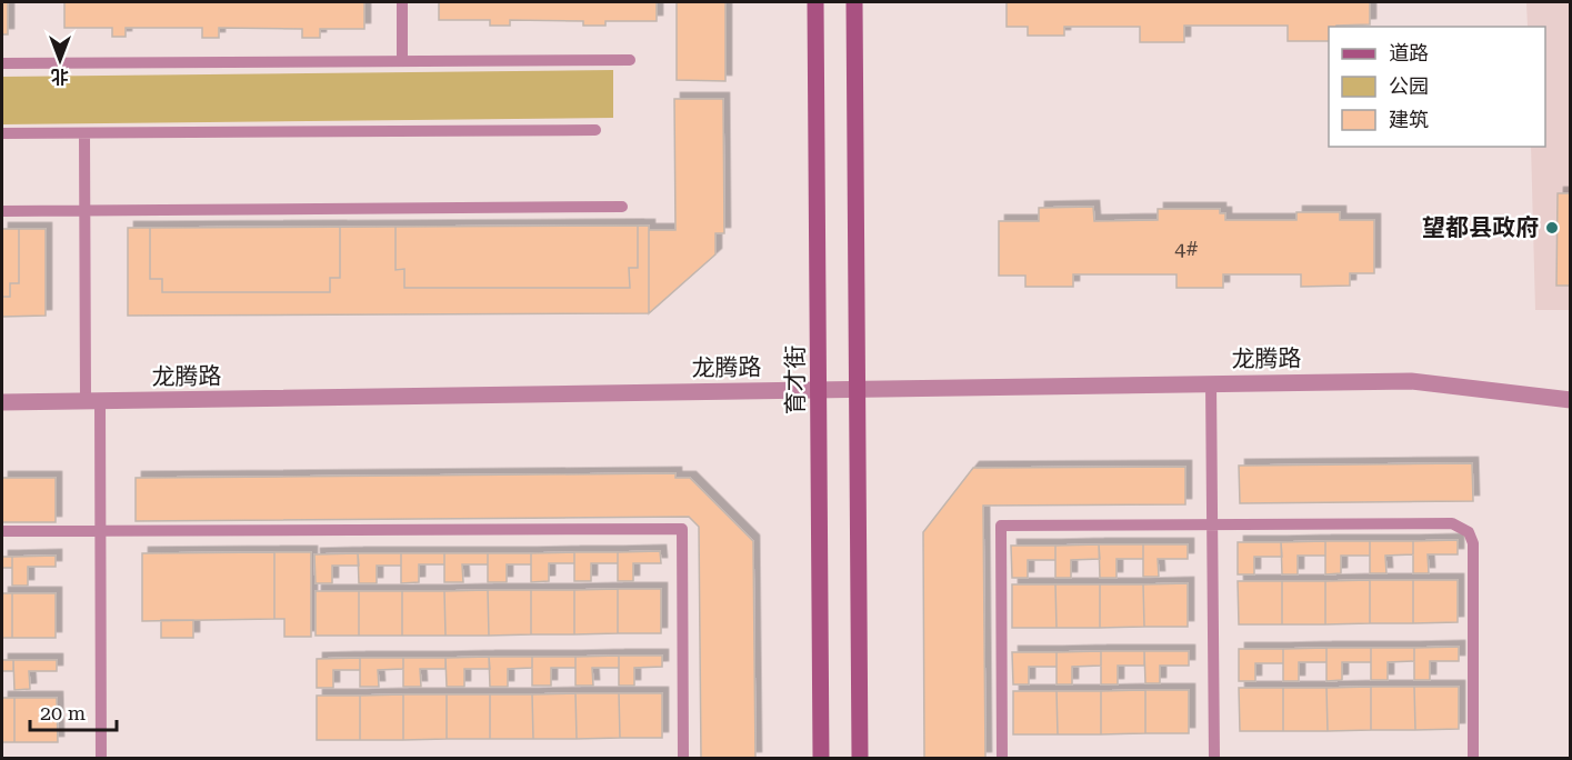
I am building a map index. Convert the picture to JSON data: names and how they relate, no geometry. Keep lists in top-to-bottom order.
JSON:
{
  "streets": {
    "street": ["龙腾路", "育才街"]
  },
  "crossings": [
    ["龙腾路", "育才街"]
  ],
  "places": ["望都县政府"],
  "house_numbers": ["4#"],
  "legend": ["道路", "公园", "建筑"],
  "scale_bar": "20 m",
  "north": "bottom"
}
